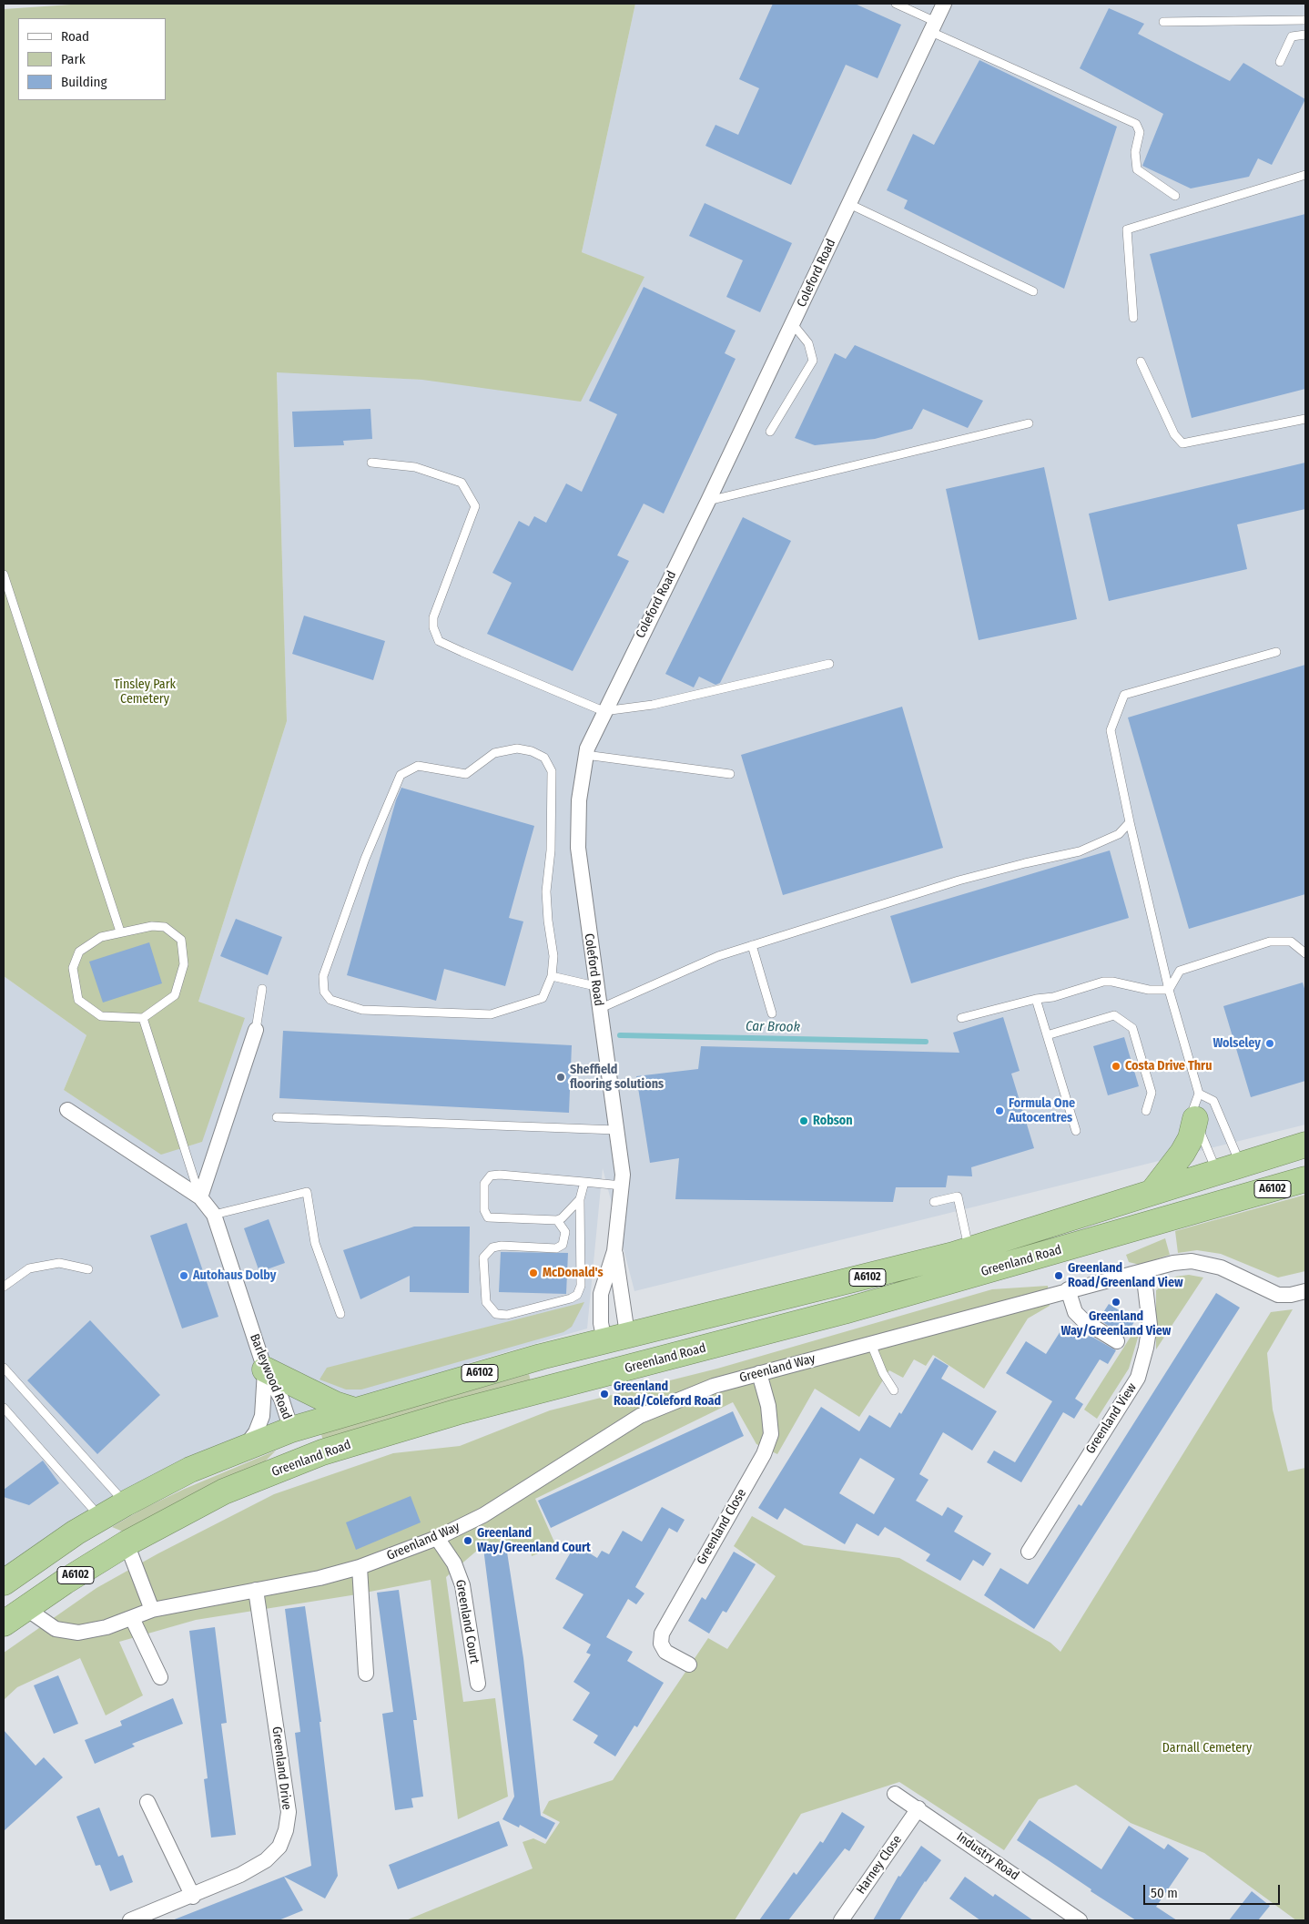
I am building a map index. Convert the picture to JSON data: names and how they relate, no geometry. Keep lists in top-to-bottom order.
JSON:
{
  "streets": {
    "highway": ["A6102", "Greenland Road"],
    "street": [
      "Coleford Road",
      "Greenland Way",
      "Barleywood Road",
      "Greenland View",
      "Greenland Close",
      "Greenland Court",
      "Greenland Drive",
      "Industry Road",
      "Harney Close"
    ]
  },
  "crossings": [
    ["Coleford Road", "Greenland Road"],
    ["Greenland Road", "Greenland Way"],
    ["Greenland Road", "Barleywood Road"],
    ["Greenland Way", "Greenland View"],
    ["Greenland Way", "Greenland Close"],
    ["Greenland Way", "Greenland Court"],
    ["Greenland Way", "Greenland Drive"],
    ["Industry Road", "Harney Close"]
  ],
  "water": ["Car Brook"],
  "parks": ["Tinsley Park Cemetery", "Darnall Cemetery"],
  "places": [
    "Wolseley",
    "Costa Drive Thru",
    "Sheffield flooring solutions",
    "Formula One Autocentres",
    "Robson",
    "McDonald's",
    "Autohaus Dolby",
    "Greenland Road/Greenland View",
    "Greenland Way/Greenland View",
    "Greenland Road/Coleford Road",
    "Greenland Way/Greenland Court"
  ],
  "legend": ["Road", "Park", "Building"],
  "scale_bar": "50 m"
}
